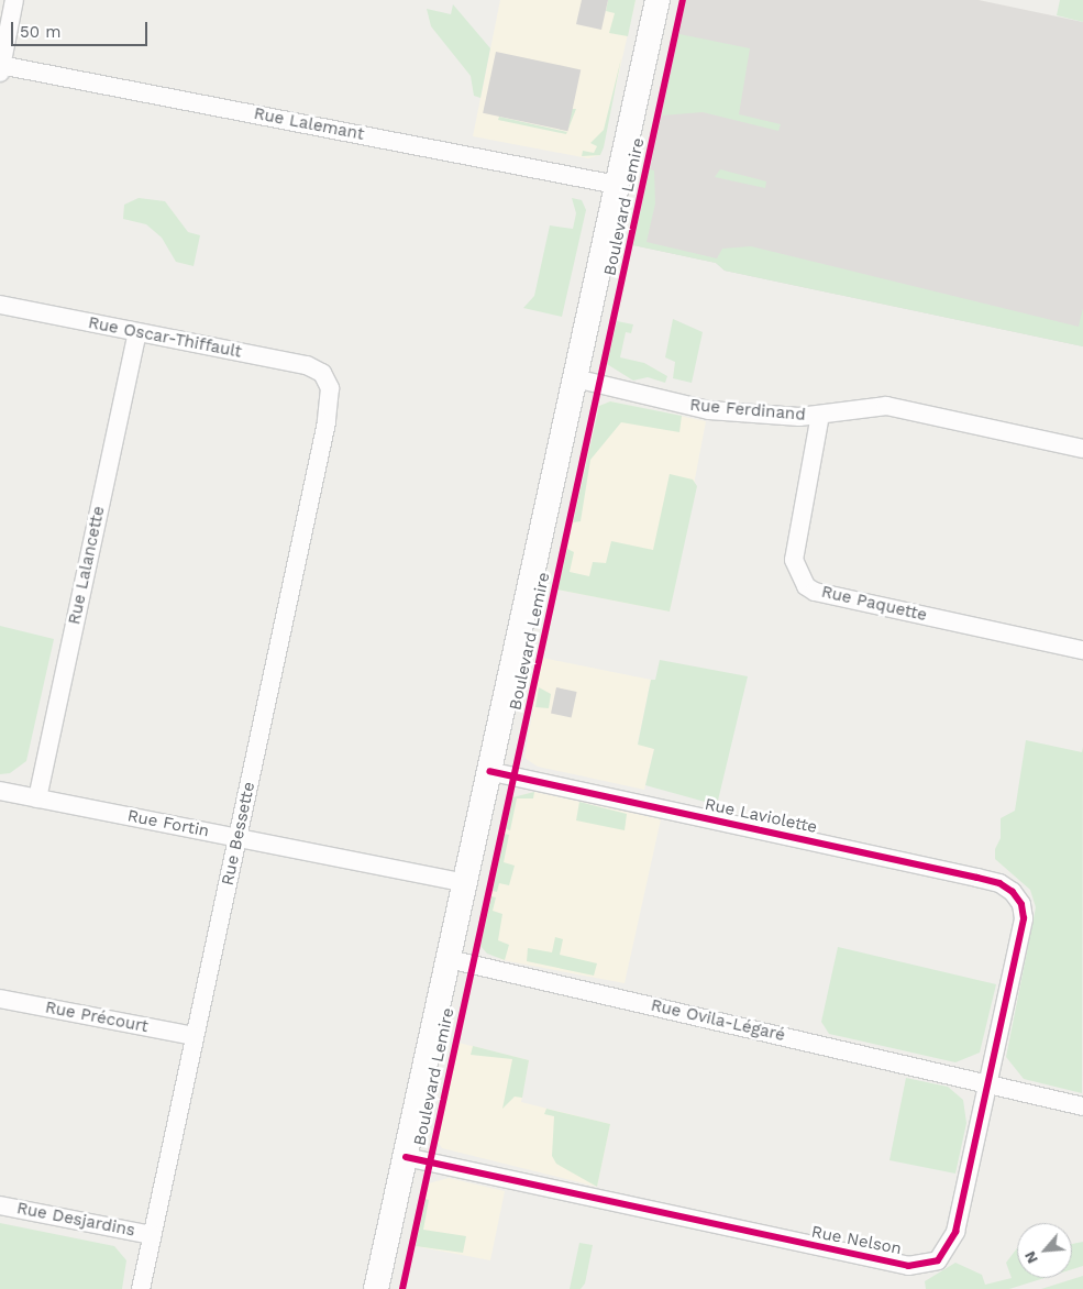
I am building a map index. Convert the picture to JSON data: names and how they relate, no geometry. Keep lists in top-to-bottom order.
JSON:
{
  "streets": {
    "main road": ["Boulevard Lemire"],
    "street": [
      "Rue Lalemant",
      "Rue Oscar-Thiffault",
      "Rue Ferdinand",
      "Rue Lalancette",
      "Rue Paquette",
      "Rue Laviolette",
      "Rue Fortin",
      "Rue Bessette",
      "Rue Précourt",
      "Rue Ovila-Légaré",
      "Rue Desjardins",
      "Rue Nelson"
    ]
  },
  "crossings": [
    ["Rue Lalemant", "Boulevard Lemire"],
    ["Boulevard Lemire", "Rue Ferdinand"],
    ["Boulevard Lemire", "Rue Laviolette"],
    ["Boulevard Lemire", "Rue Fortin"],
    ["Boulevard Lemire", "Rue Ovila-Légaré"],
    ["Boulevard Lemire", "Rue Nelson"],
    ["Rue Oscar-Thiffault", "Rue Lalancette"],
    ["Rue Oscar-Thiffault", "Rue Bessette"],
    ["Rue Ferdinand", "Rue Paquette"],
    ["Rue Lalancette", "Rue Fortin"],
    ["Rue Laviolette", "Rue Nelson"],
    ["Rue Fortin", "Rue Bessette"],
    ["Rue Bessette", "Rue Précourt"],
    ["Rue Bessette", "Rue Desjardins"],
    ["Rue Ovila-Légaré", "Rue Nelson"]
  ],
  "scale_bar": "50 m",
  "north": "bottom left"
}
